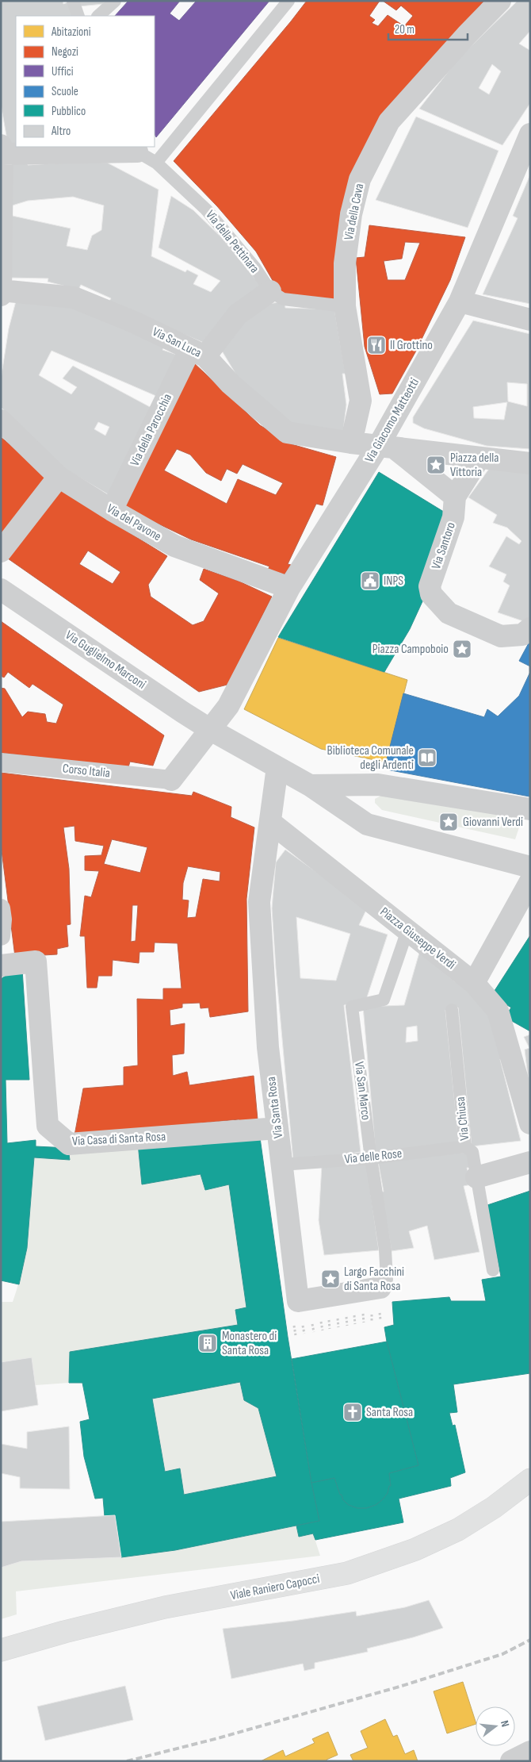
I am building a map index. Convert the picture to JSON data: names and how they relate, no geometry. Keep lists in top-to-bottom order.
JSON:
{
  "streets": {
    "main road": ["Viale Raniero Capocci"],
    "street": [
      "Via della Cava",
      "Via San Luca",
      "Via Giacomo Matteotti",
      "Via della Parocchia",
      "Via del Pavone",
      "Via Santoro",
      "Via Guglielmo Marconi",
      "Corso Italia",
      "Piazza Giuseppe Verdi",
      "Via Santa Rosa",
      "Via Casa di Santa Rosa"
    ],
    "lane": [
      "Via della Pettinara",
      "Via San Marco",
      "Via Chiusa",
      "Via delle Rose"
    ]
  },
  "crossings": [
    ["Via della Cava", "Via della Pettinara"],
    ["Via della Cava", "Via San Luca"],
    ["Via della Pettinara", "Via della Parocchia"],
    ["Via San Luca", "Via della Parocchia"],
    ["Via Giacomo Matteotti", "Via del Pavone"],
    ["Via Giacomo Matteotti", "Via Guglielmo Marconi"],
    ["Via Giacomo Matteotti", "Corso Italia"],
    ["Via della Parocchia", "Via del Pavone"],
    ["Piazza Giuseppe Verdi", "Via San Marco"],
    ["Piazza Giuseppe Verdi", "Via Santa Rosa"],
    ["Via San Marco", "Via Santa Rosa"],
    ["Via San Marco", "Via delle Rose"],
    ["Via Santa Rosa", "Via Casa di Santa Rosa"],
    ["Via Santa Rosa", "Via delle Rose"],
    ["Via Chiusa", "Via delle Rose"]
  ],
  "places": {
    "restaurant": ["Il Grottino"],
    "place": [
      "Piazza della Vittoria",
      "Piazza Campoboio",
      "Giovanni Verdi",
      "Largo Facchini di Santa Rosa"
    ],
    "public building": ["INPS"],
    "library": ["Biblioteca Comunale degli Ardenti"],
    "building": ["Monastero di Santa Rosa"],
    "church": ["Santa Rosa"]
  },
  "legend": [
    "Abitazioni",
    "Negozi",
    "Uffici",
    "Scuole",
    "Pubblico",
    "Altro"
  ],
  "scale_bar": "20 m",
  "north": "right"
}
